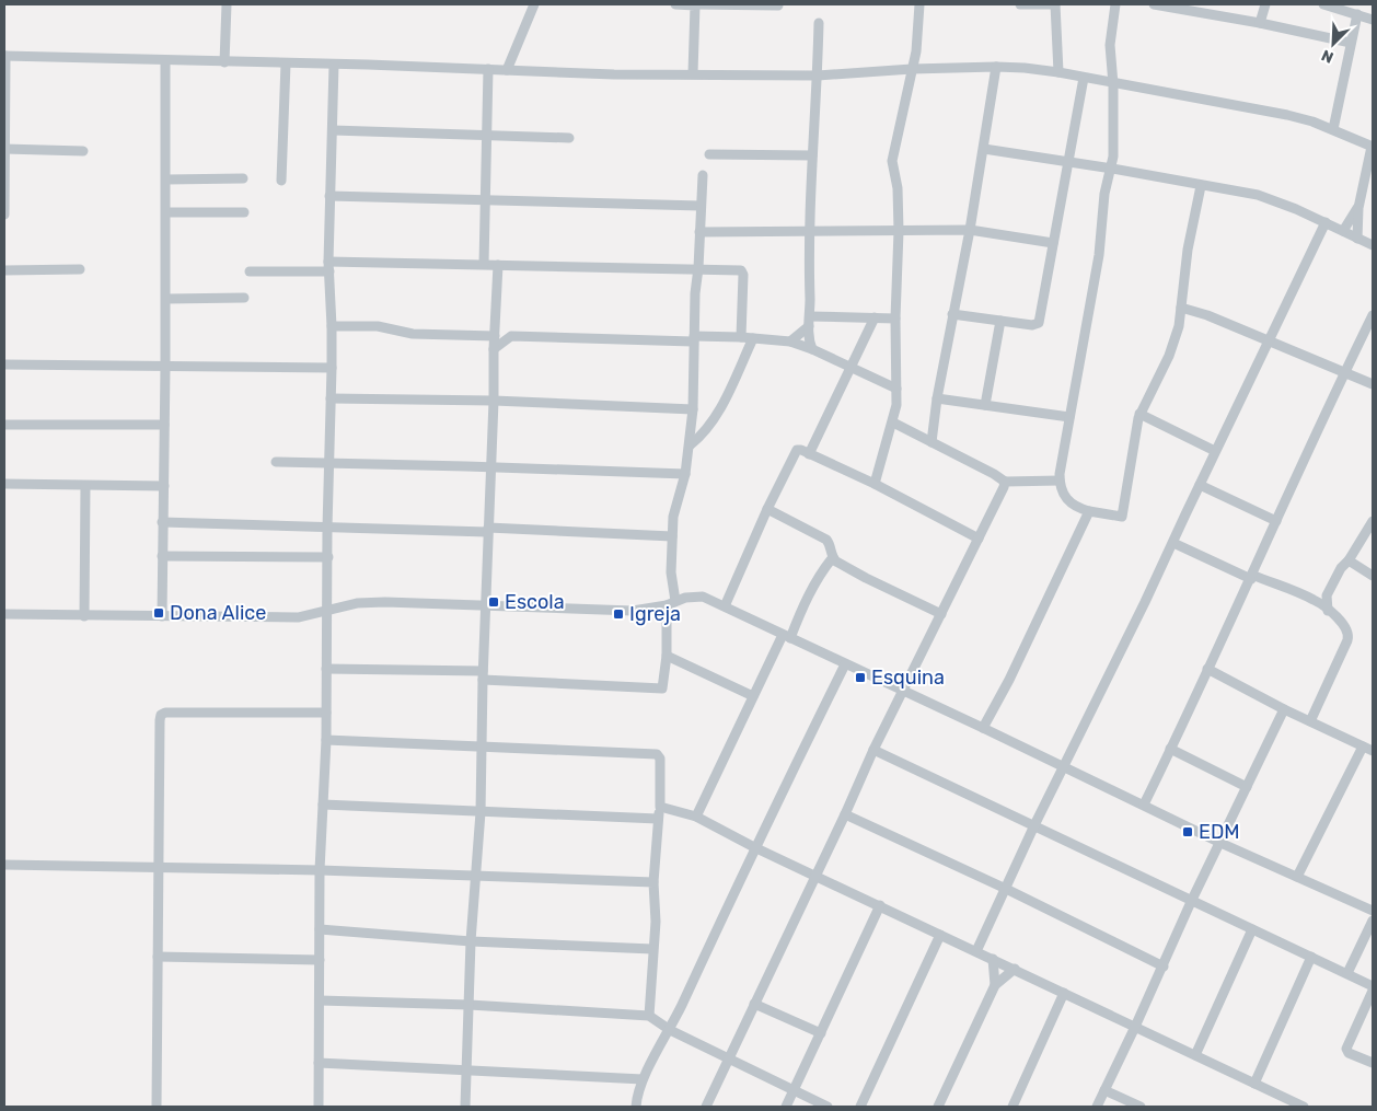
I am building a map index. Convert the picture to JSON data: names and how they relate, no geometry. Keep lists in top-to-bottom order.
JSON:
{
  "places": {
    "transit": [
      "Escola",
      "Dona Alice",
      "Igreja",
      "Esquina",
      "EDM"
    ]
  },
  "north": "bottom left"
}
